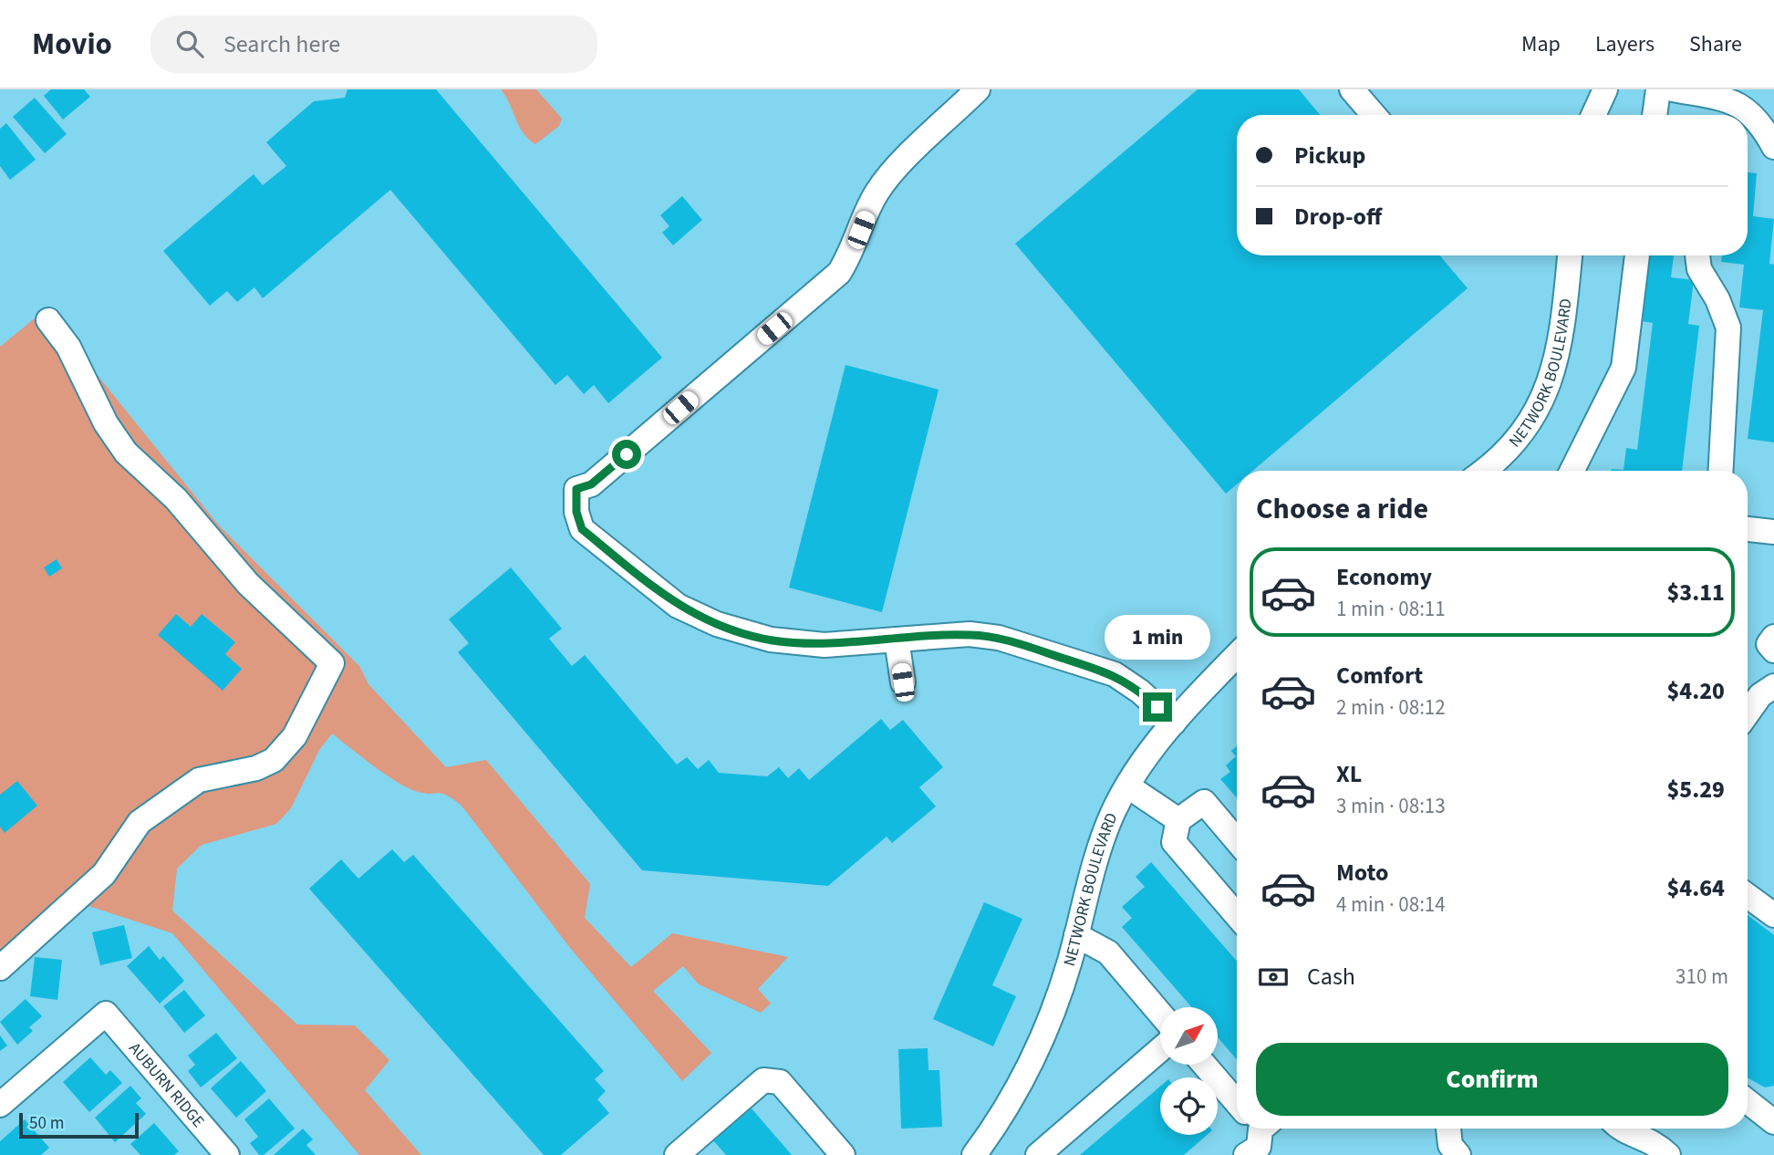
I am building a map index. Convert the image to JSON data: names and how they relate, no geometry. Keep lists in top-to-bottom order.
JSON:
{
  "streets": {
    "street": ["NETWORK BOULEVARD", "AUBURN RIDGE"]
  },
  "scale_bar": "50 m",
  "north": "top right",
  "page": {
    "header": "Movio",
    "search": "Search here",
    "nav": ["Map", "Layers", "Share"],
    "banner": ["Pickup", "Drop-off"],
    "heading": "Choose a ride",
    "list": [
      {
        "name": "Economy",
        "note": "1 min · 08:11",
        "value": "$3.11"
      },
      {
        "name": "Comfort",
        "note": "2 min · 08:12",
        "value": "$4.20"
      },
      {
        "name": "XL",
        "note": "3 min · 08:13",
        "value": "$5.29"
      },
      {
        "name": "Moto",
        "note": "4 min · 08:14",
        "value": "$4.64"
      }
    ],
    "bubble": "1 min",
    "pay": ["Cash", "310 m"],
    "buttons": "Confirm",
    "scale": "50 m"
  }
}
